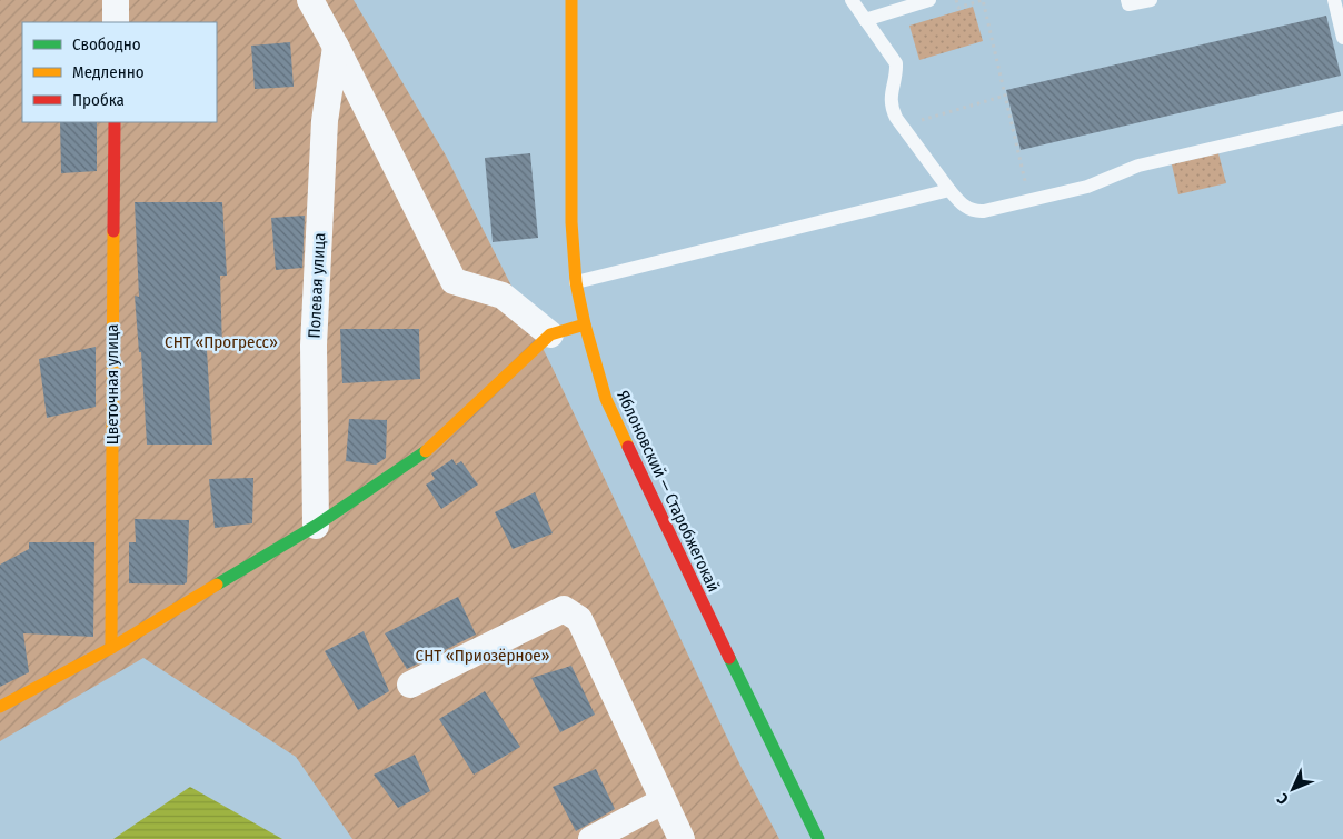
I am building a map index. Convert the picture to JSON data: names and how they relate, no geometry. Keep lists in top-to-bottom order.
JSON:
{
  "streets": {
    "street": ["Полевая улица", "Цветочная улица", "Яблоновский — Старобжегокай"]
  },
  "parks": ["СНТ «Прогресс»", "СНТ «Приозёрное»"],
  "legend": ["Свободно", "Медленно", "Пробка"],
  "north": "bottom left"
}
